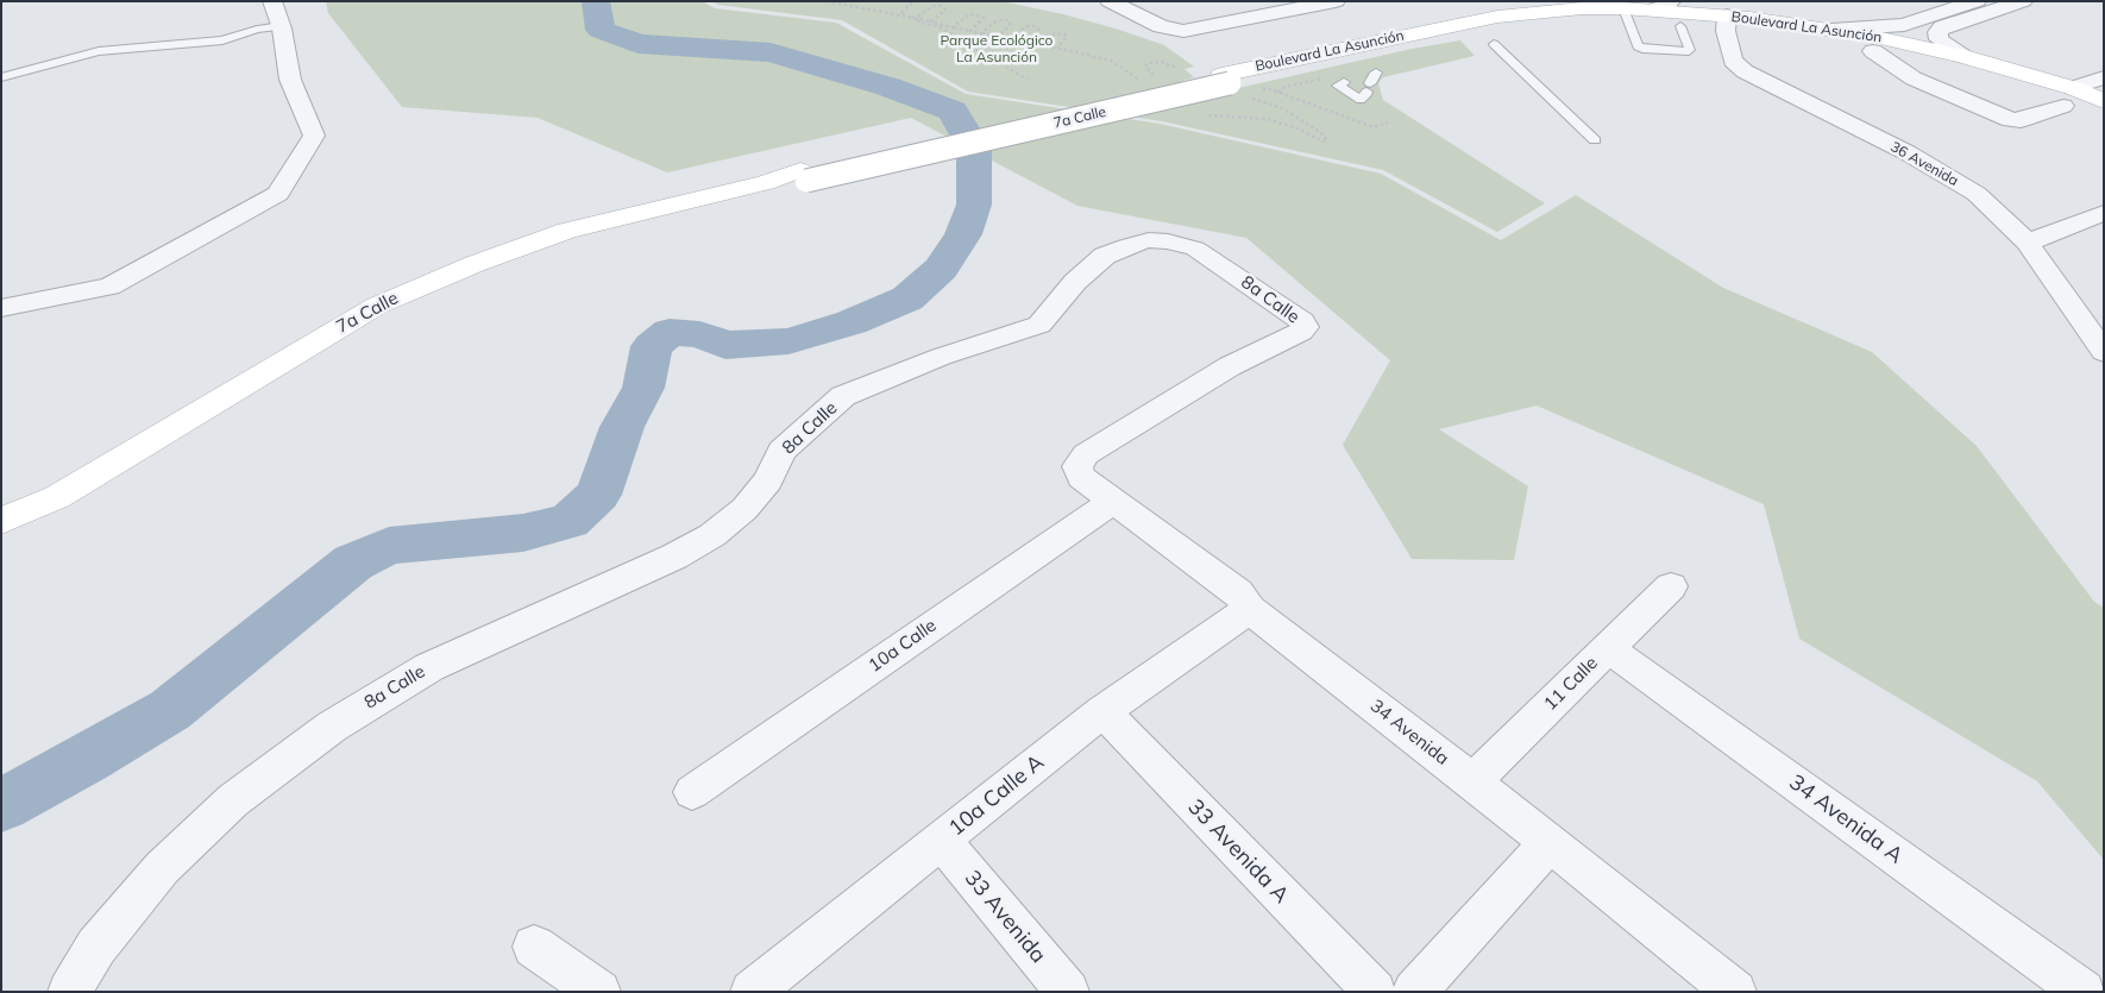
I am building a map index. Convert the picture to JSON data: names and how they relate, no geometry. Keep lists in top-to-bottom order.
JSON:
{
  "streets": {
    "main road": ["Boulevard La Asunción", "7a Calle"],
    "street": [
      "36 Avenida",
      "8a Calle",
      "10a Calle",
      "11 Calle",
      "34 Avenida",
      "10a Calle A",
      "34 Avenida A",
      "33 Avenida A",
      "33 Avenida"
    ]
  },
  "crossings": [
    ["Boulevard La Asunción", "7a Calle"],
    ["Boulevard La Asunción", "36 Avenida"],
    ["8a Calle", "34 Avenida"],
    ["10a Calle", "34 Avenida"],
    ["11 Calle", "34 Avenida"],
    ["11 Calle", "34 Avenida A"],
    ["34 Avenida", "10a Calle A"],
    ["10a Calle A", "33 Avenida A"],
    ["10a Calle A", "33 Avenida"]
  ],
  "parks": ["Parque Ecológico La Asunción"]
}
